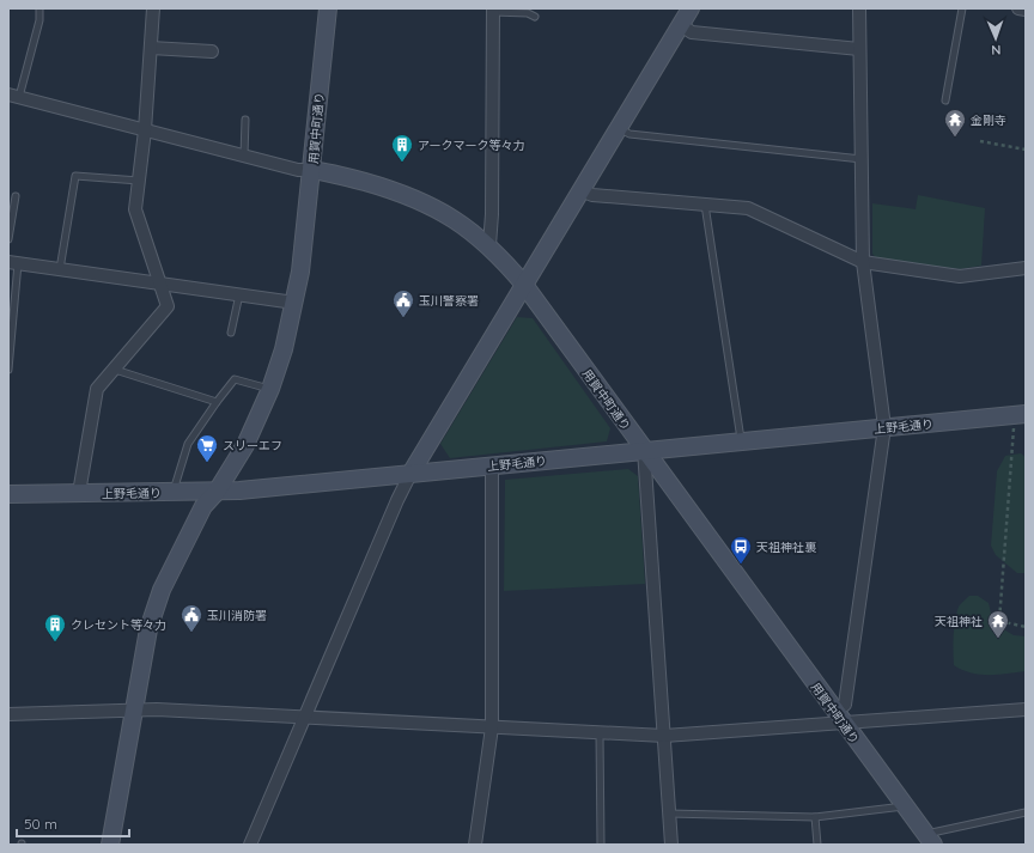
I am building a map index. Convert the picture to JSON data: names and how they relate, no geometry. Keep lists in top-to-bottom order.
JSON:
{
  "streets": {
    "street": ["用賀中町通り", "上野毛通り"]
  },
  "crossings": [
    ["用賀中町通り", "上野毛通り"]
  ],
  "places": {
    "temple": ["金剛寺", "天祖神社"],
    "building": ["アークマーク等々力", "クレセント等々力"],
    "public building": ["玉川警察署", "玉川消防署"],
    "supermarket": ["スリーエフ"],
    "bus stop": ["天祖神社裏"]
  },
  "scale_bar": "50 m",
  "north": "bottom"
}
